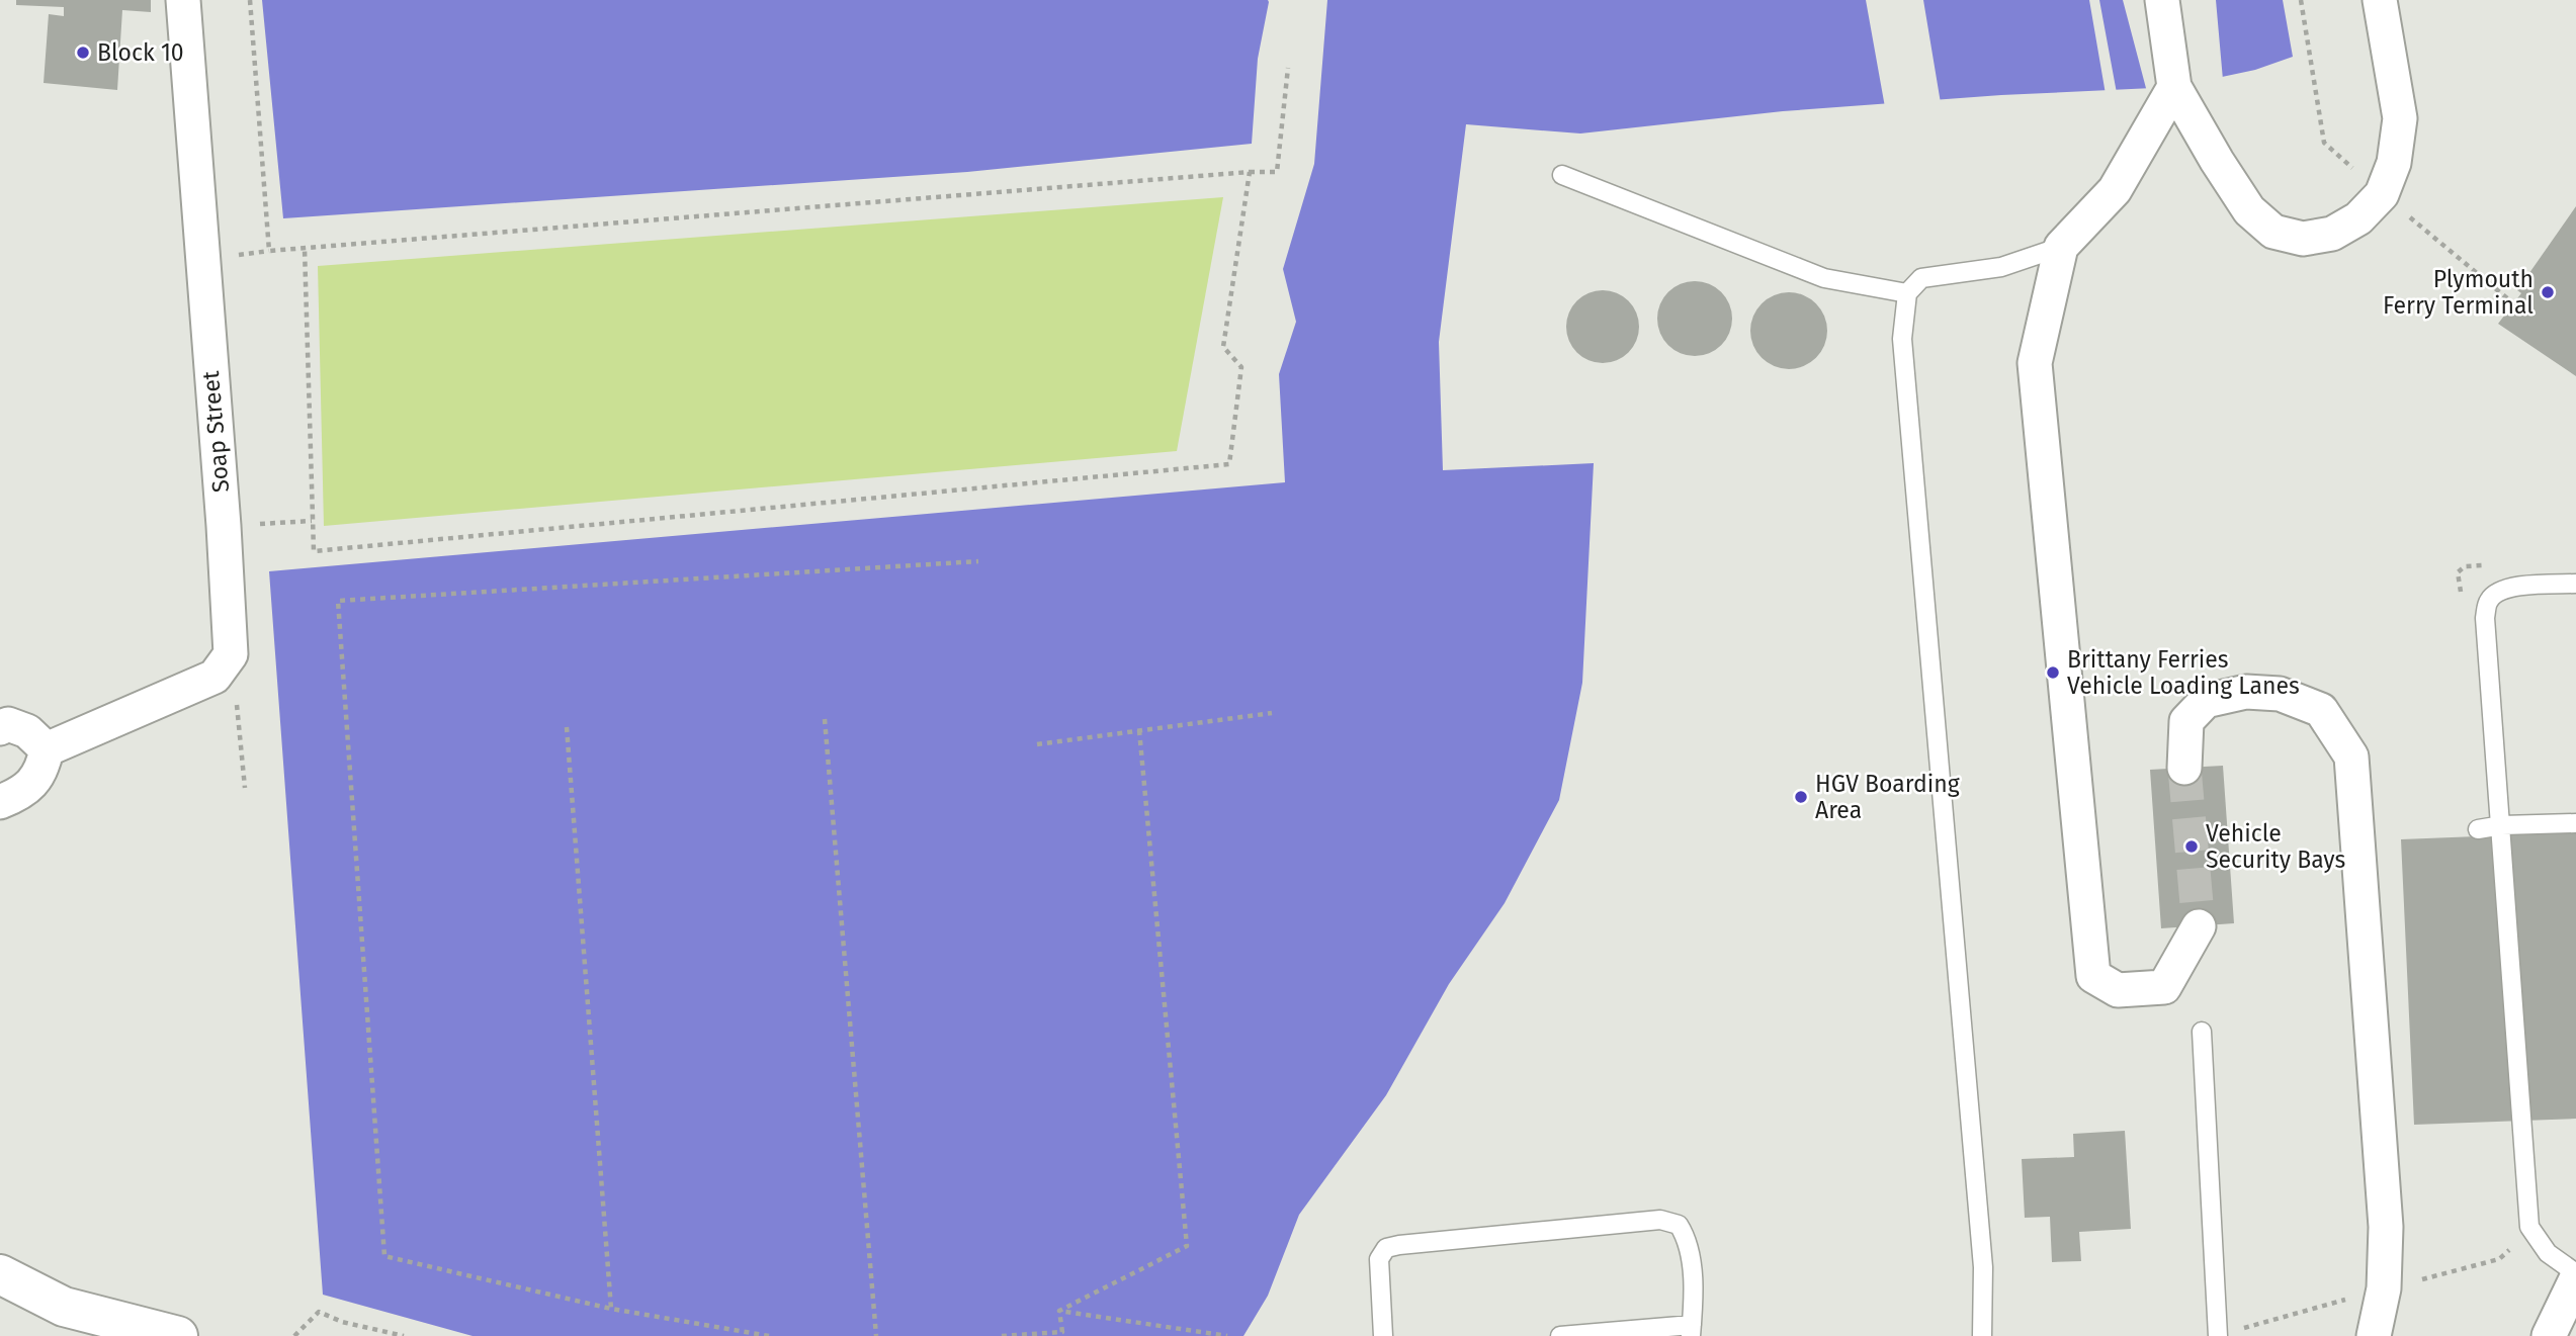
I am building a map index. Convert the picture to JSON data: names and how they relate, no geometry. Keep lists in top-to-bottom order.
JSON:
{
  "streets": {
    "street": ["Soap Street"]
  },
  "places": [
    "Block 10",
    "Plymouth Ferry Terminal",
    "Brittany Ferries Vehicle Loading Lanes",
    "HGV Boarding Area",
    "Vehicle Security Bays"
  ]
}
